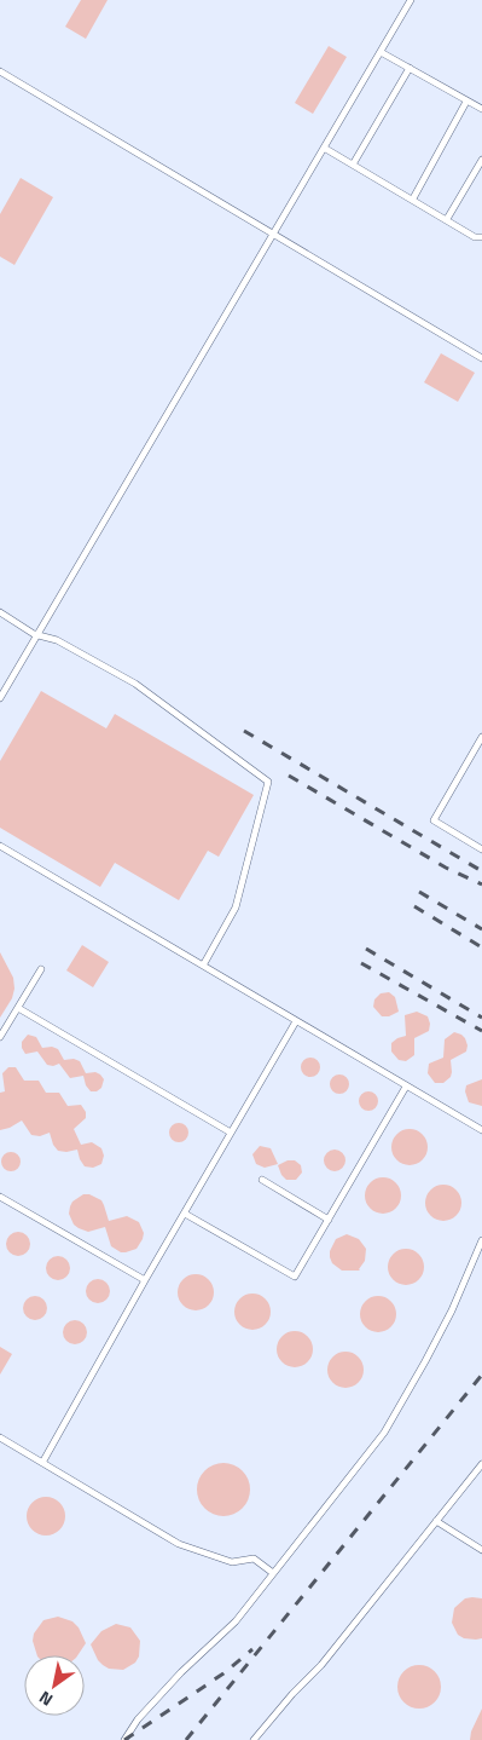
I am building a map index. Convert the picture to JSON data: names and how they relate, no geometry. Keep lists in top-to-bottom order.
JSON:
{
  "north": "bottom left"
}
